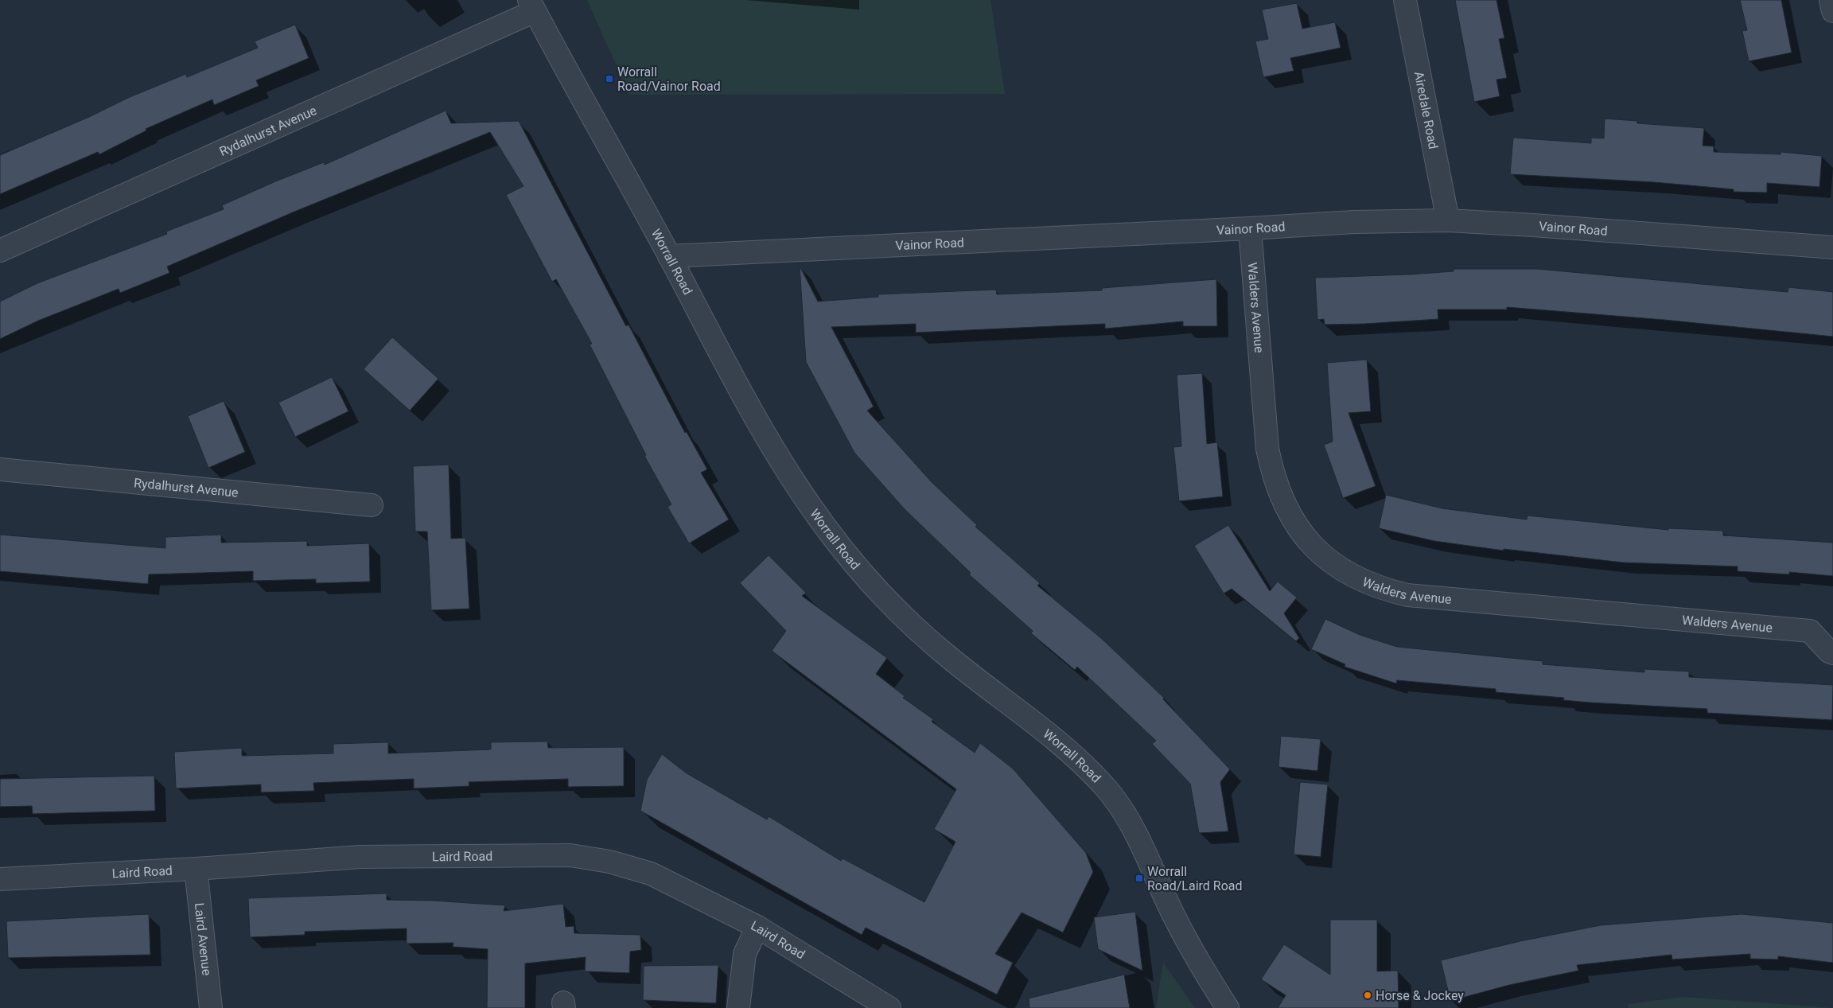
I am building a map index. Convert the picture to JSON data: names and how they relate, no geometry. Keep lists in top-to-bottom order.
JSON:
{
  "streets": {
    "street": [
      "Airedale Road",
      "Rydalhurst Avenue",
      "Vainor Road",
      "Worrall Road",
      "Walders Avenue",
      "Laird Road",
      "Laird Avenue"
    ]
  },
  "crossings": [
    ["Airedale Road", "Vainor Road"],
    ["Rydalhurst Avenue", "Worrall Road"],
    ["Vainor Road", "Worrall Road"],
    ["Vainor Road", "Walders Avenue"],
    ["Laird Road", "Laird Avenue"]
  ],
  "places": {
    "transit": ["Worrall Road/Vainor Road", "Worrall Road/Laird Road"],
    "other": ["Horse & Jockey"]
  }
}
